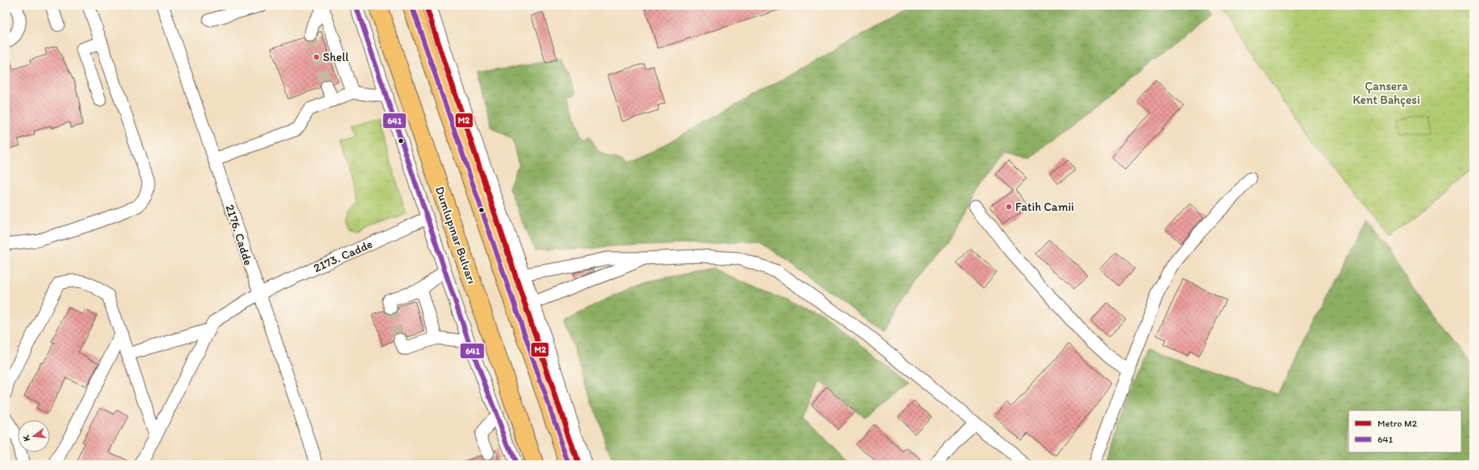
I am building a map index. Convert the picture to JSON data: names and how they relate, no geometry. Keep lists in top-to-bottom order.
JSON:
{
  "streets": {
    "highway": ["Dumlupınar Bulvarı"],
    "street": ["2176. Cadde", "2173. Cadde"]
  },
  "crossings": [
    ["2176. Cadde", "2173. Cadde"]
  ],
  "parks": ["Çansera Kent Bahçesi"],
  "places": ["Shell", "Fatih Camii"],
  "lines": ["metro line M2", "transit line 641"],
  "legend": ["Metro M2", "641"],
  "north": "left"
}
